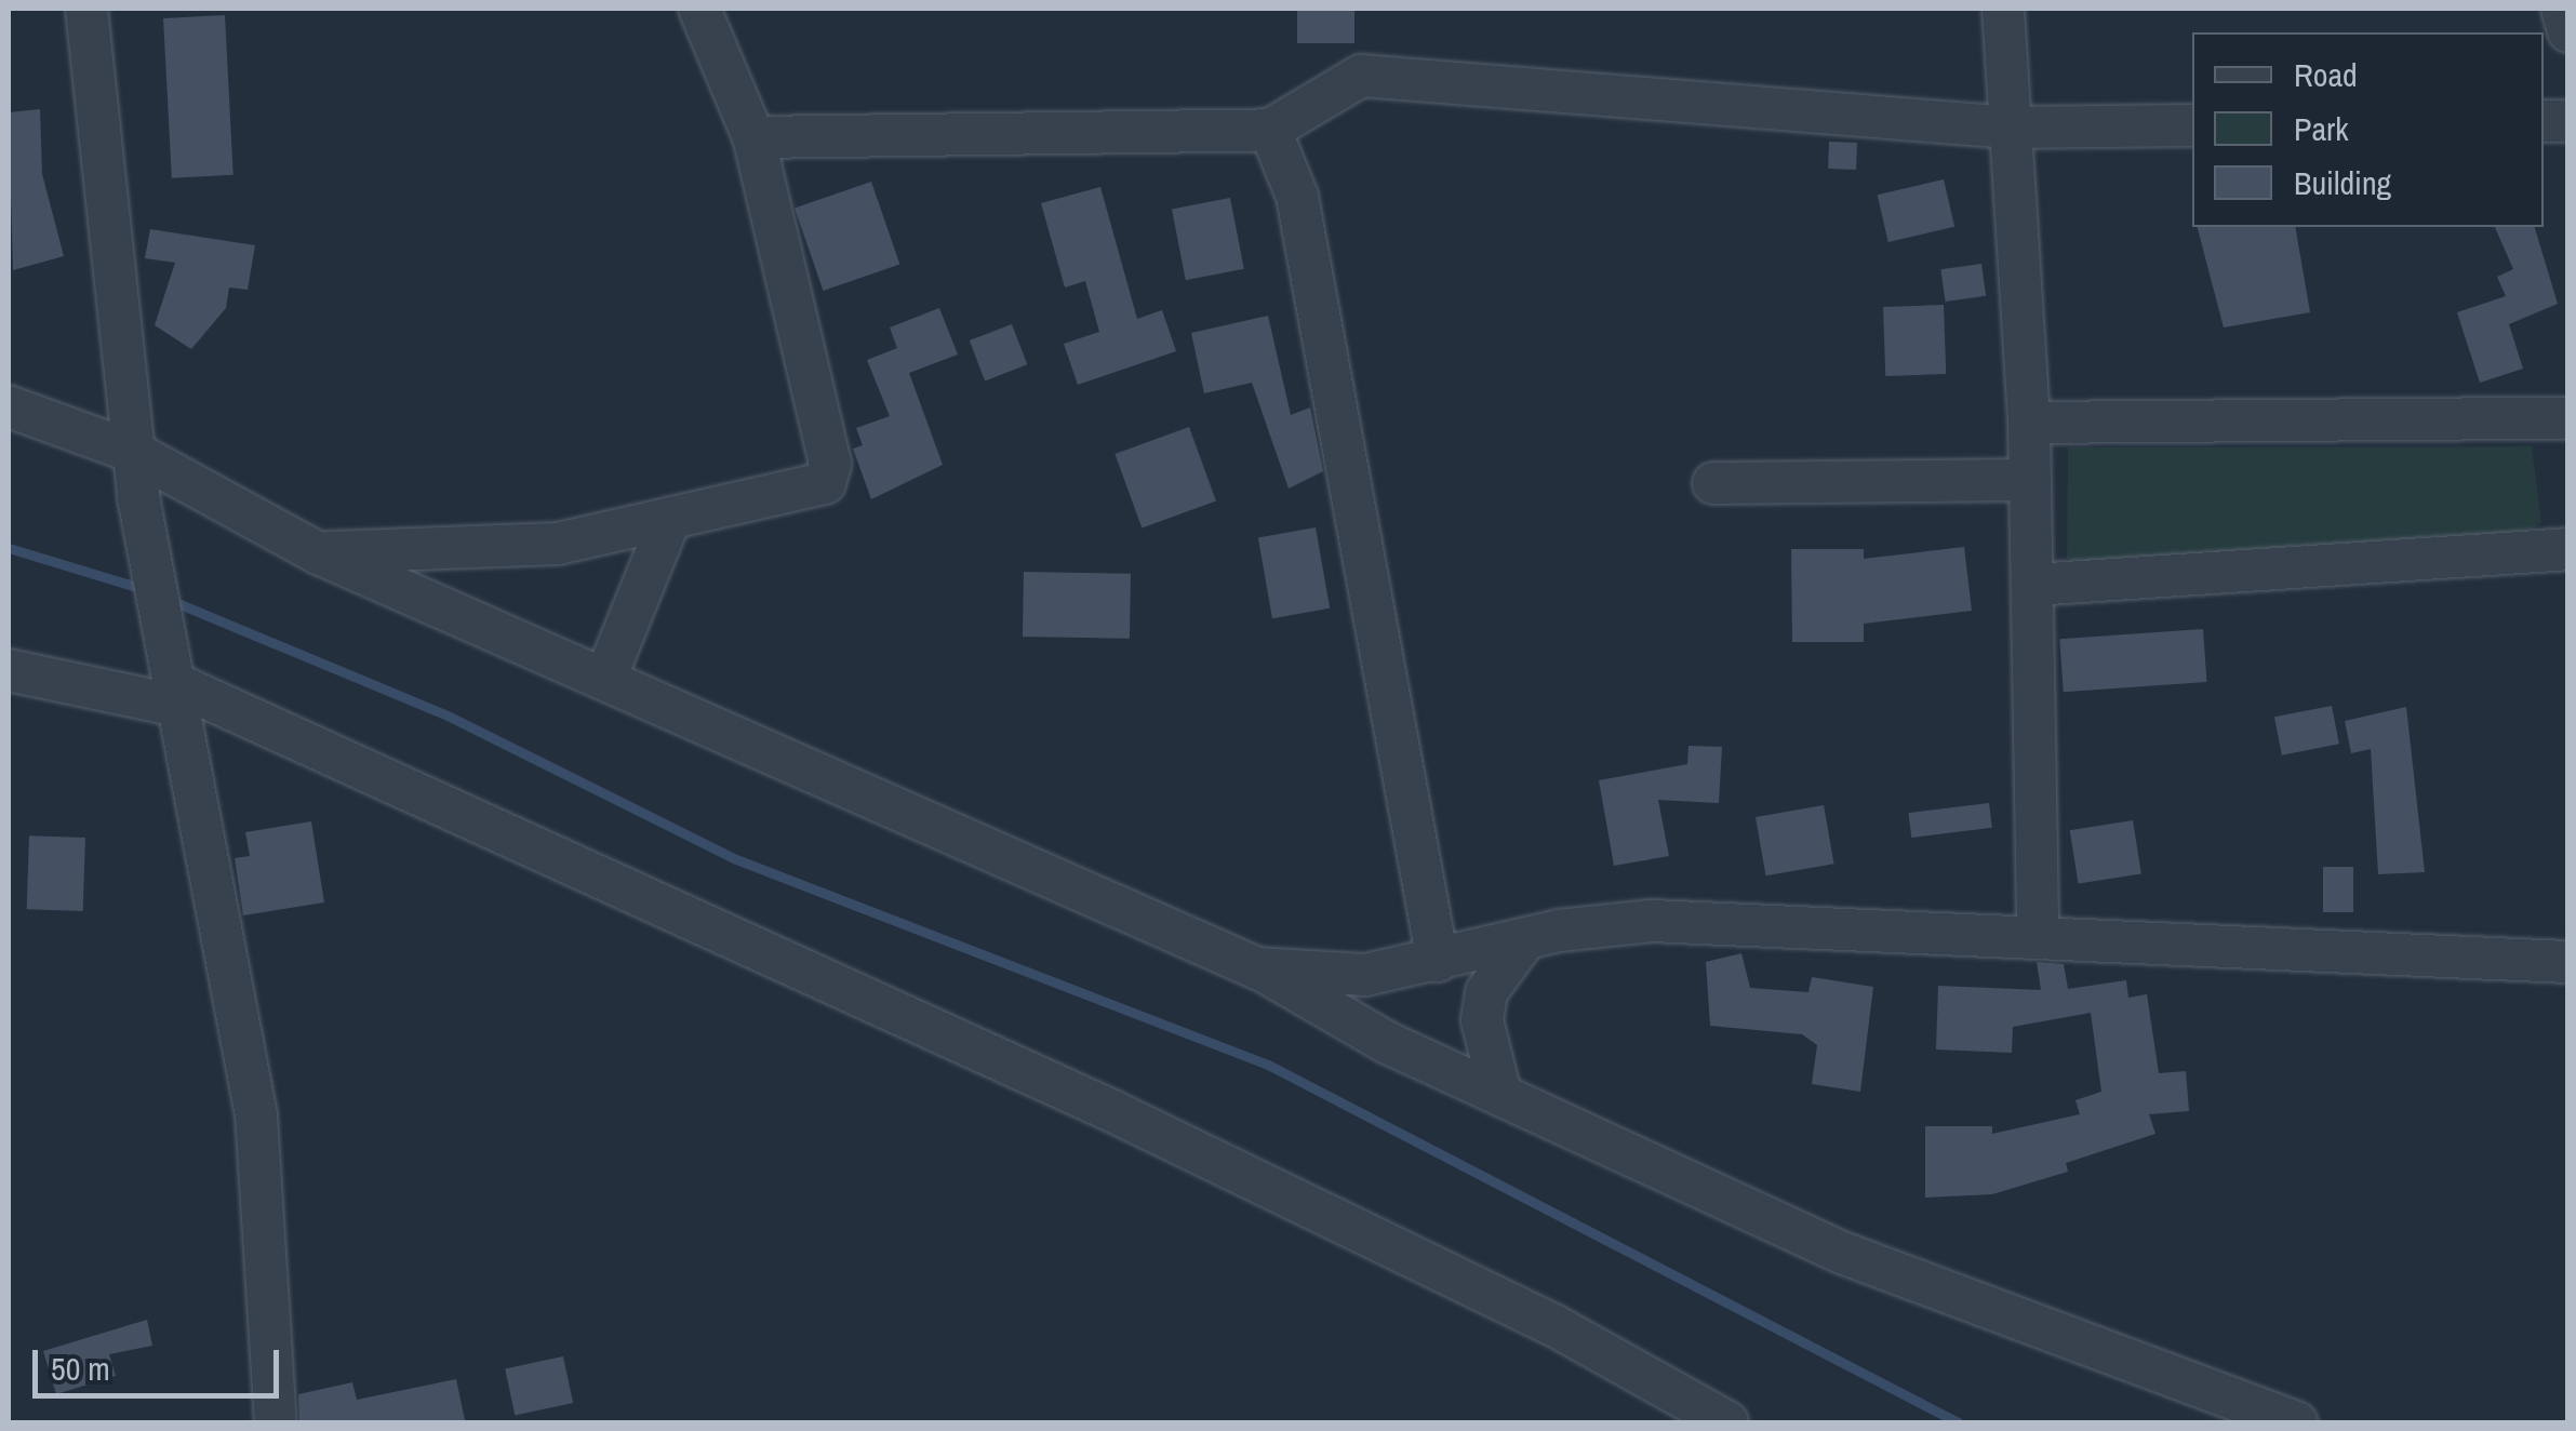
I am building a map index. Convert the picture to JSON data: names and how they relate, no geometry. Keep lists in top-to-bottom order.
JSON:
{
  "legend": ["Road", "Park", "Building"],
  "scale_bar": "50 m"
}
